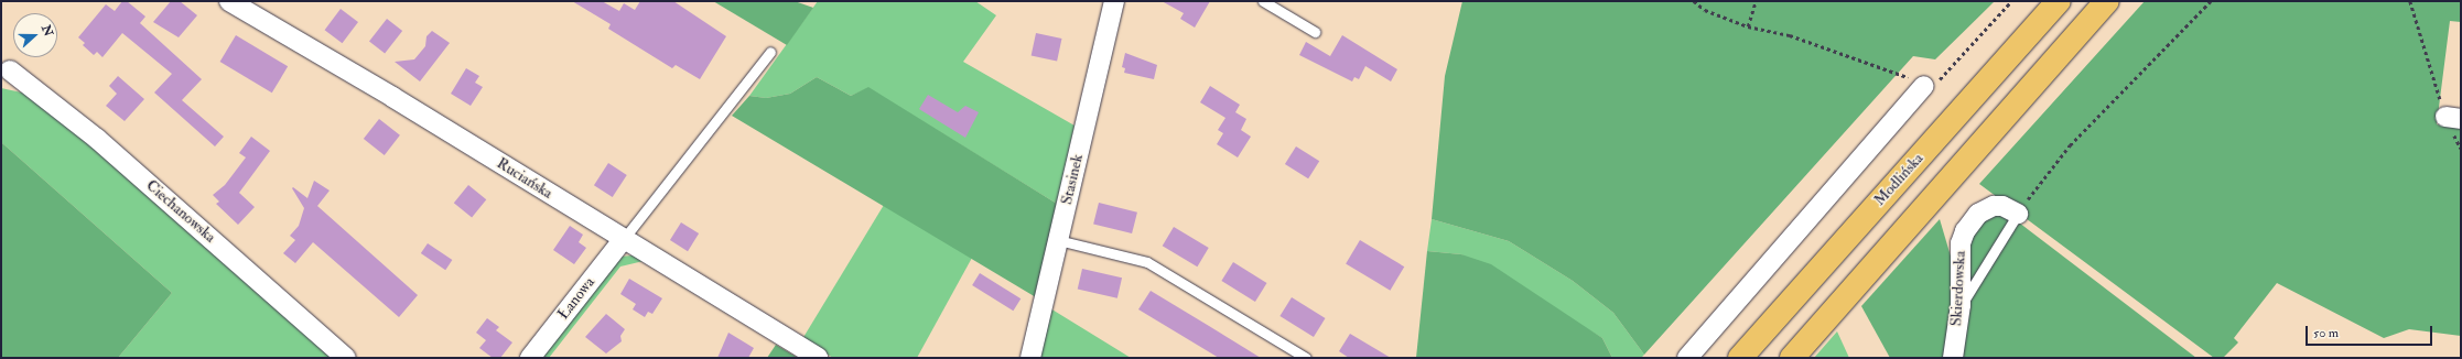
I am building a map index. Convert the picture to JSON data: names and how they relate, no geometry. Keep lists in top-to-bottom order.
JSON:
{
  "streets": {
    "main road": ["Modlińska"],
    "street": [
      "Ruciańska",
      "Stasinek",
      "Ciechanowska",
      "Skierdowska",
      "Łanowa"
    ]
  },
  "crossings": [
    ["Ruciańska", "Łanowa"]
  ],
  "scale_bar": "50 m",
  "north": "right"
}
